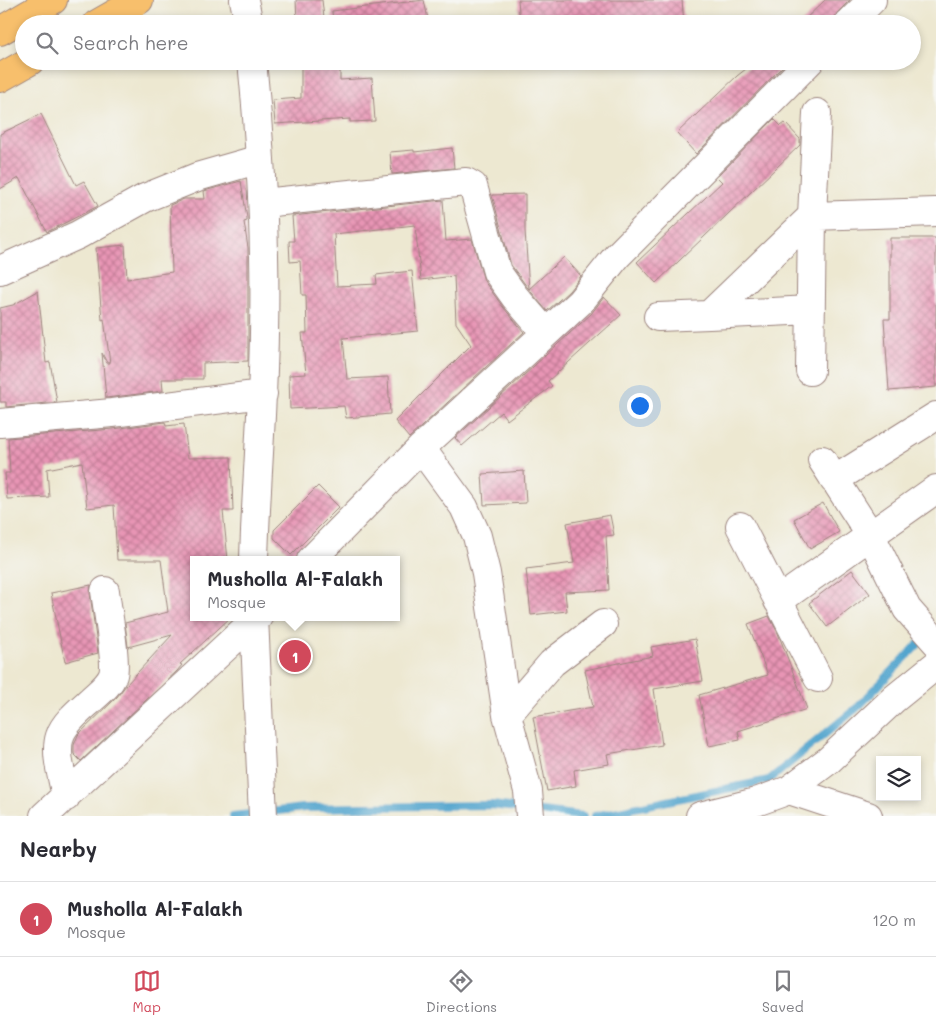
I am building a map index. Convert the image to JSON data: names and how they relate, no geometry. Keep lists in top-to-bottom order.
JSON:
{
  "page": {
    "search": "Search here",
    "popup": ["Musholla Al-Falakh", "Mosque"],
    "pins": "1",
    "heading": "Nearby",
    "list": [
      {
        "mark": "1",
        "name": "Musholla Al-Falakh",
        "note": "Mosque",
        "value": "120 m"
      }
    ],
    "nav": ["Map", "Directions", "Saved"]
  }
}
